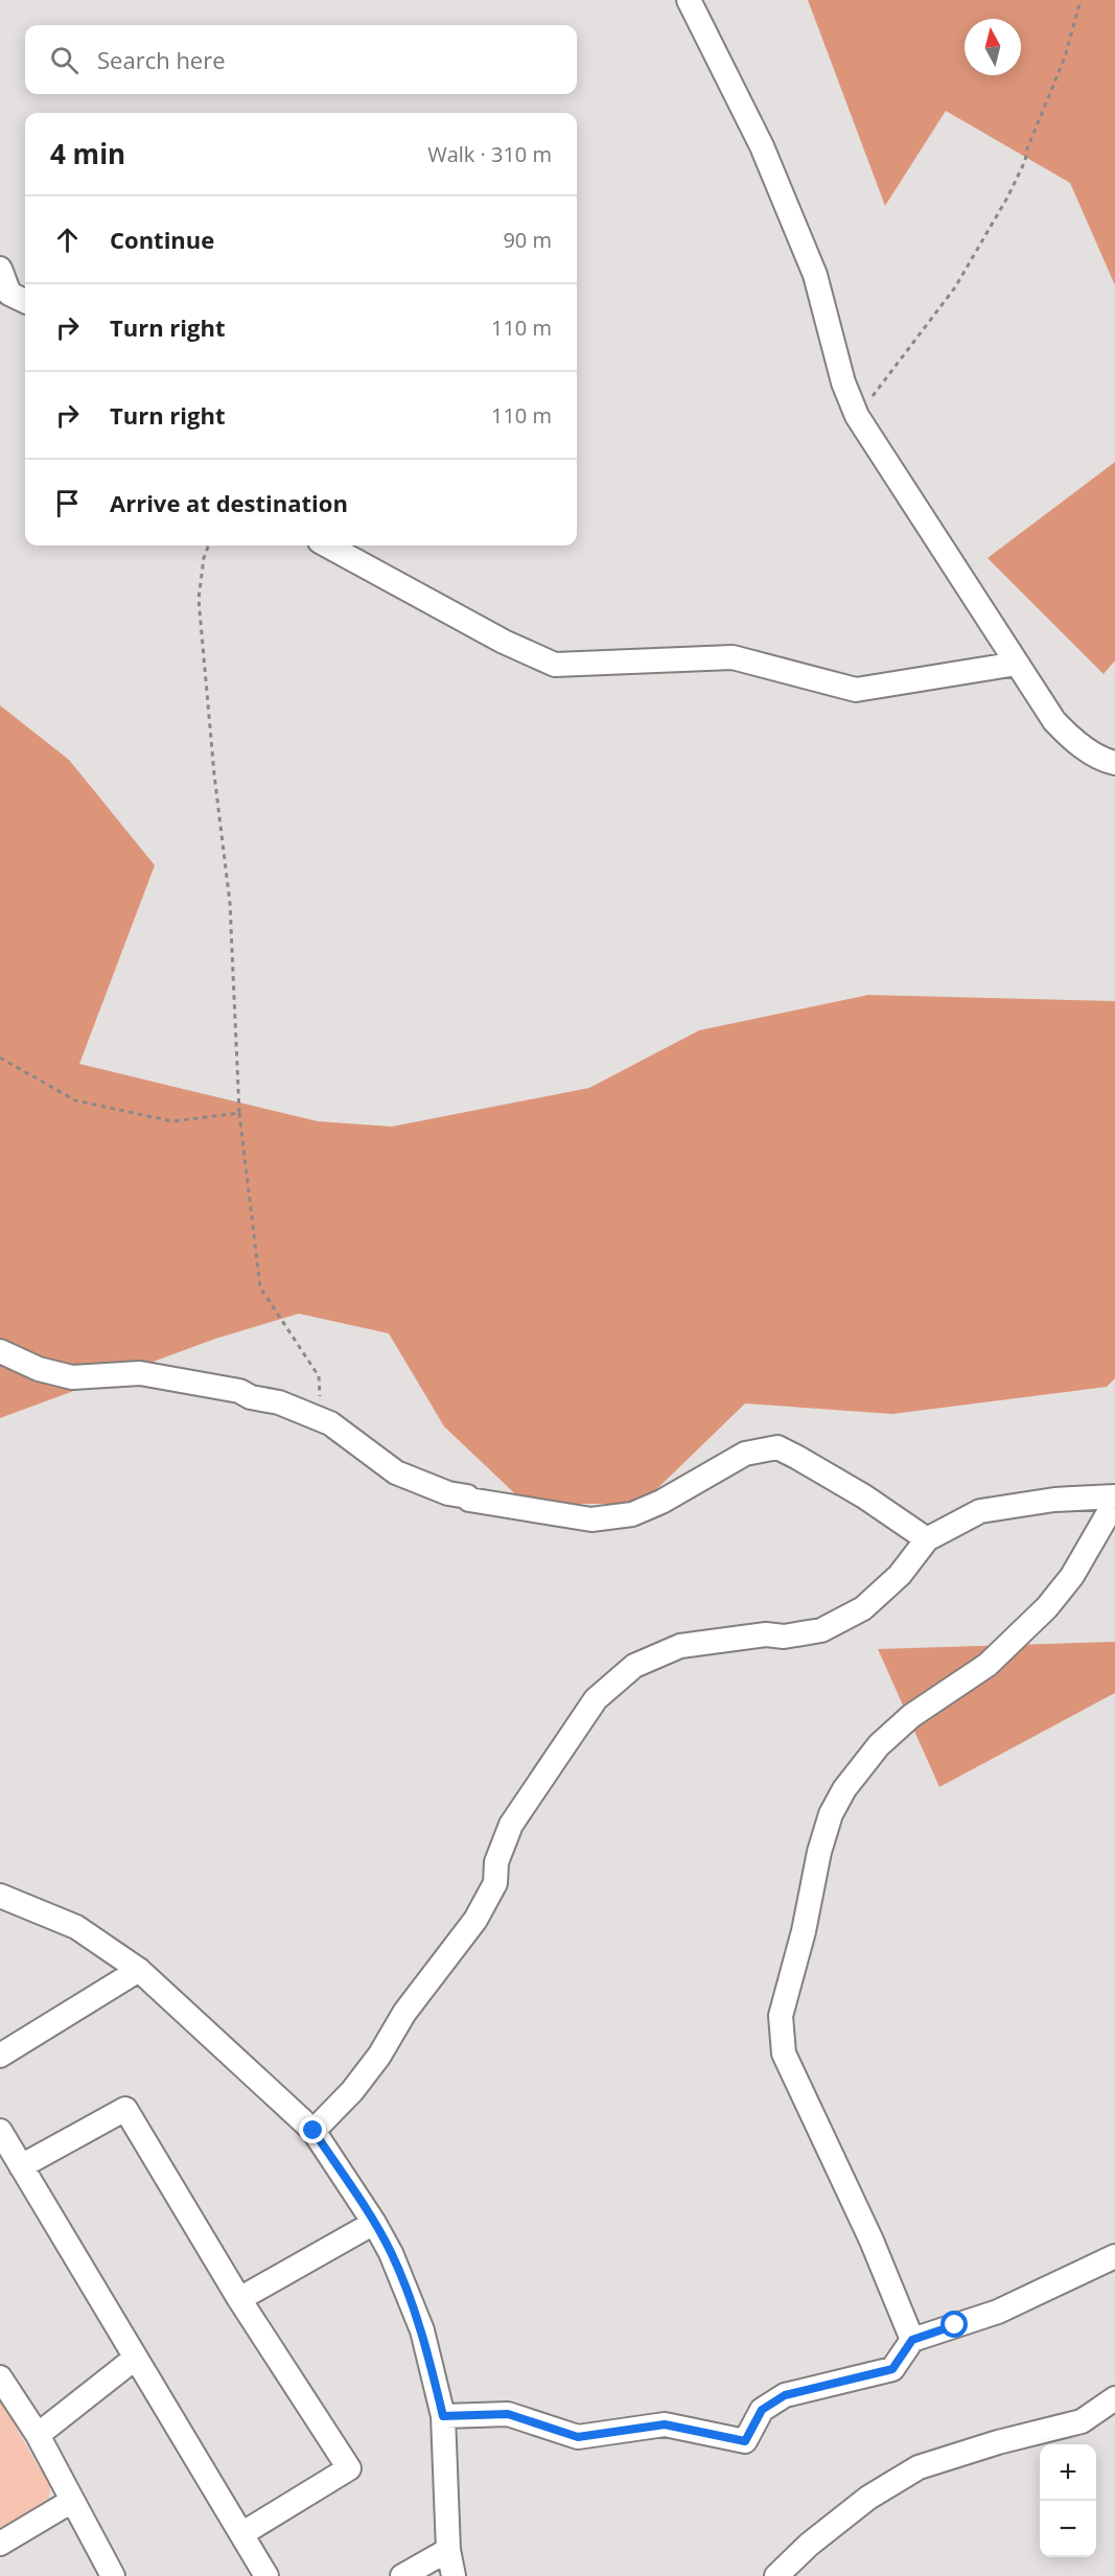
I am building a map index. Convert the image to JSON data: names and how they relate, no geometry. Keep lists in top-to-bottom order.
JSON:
{
  "north": "top",
  "page": {
    "search": "Search here",
    "heading": ["4 min", "Walk · 310 m"],
    "list": [
      ["Continue", "90 m"],
      ["Turn right", "110 m"],
      ["Turn right", "110 m"],
      "Arrive at destination"
    ],
    "map_buttons": ["+", "−"]
  }
}
